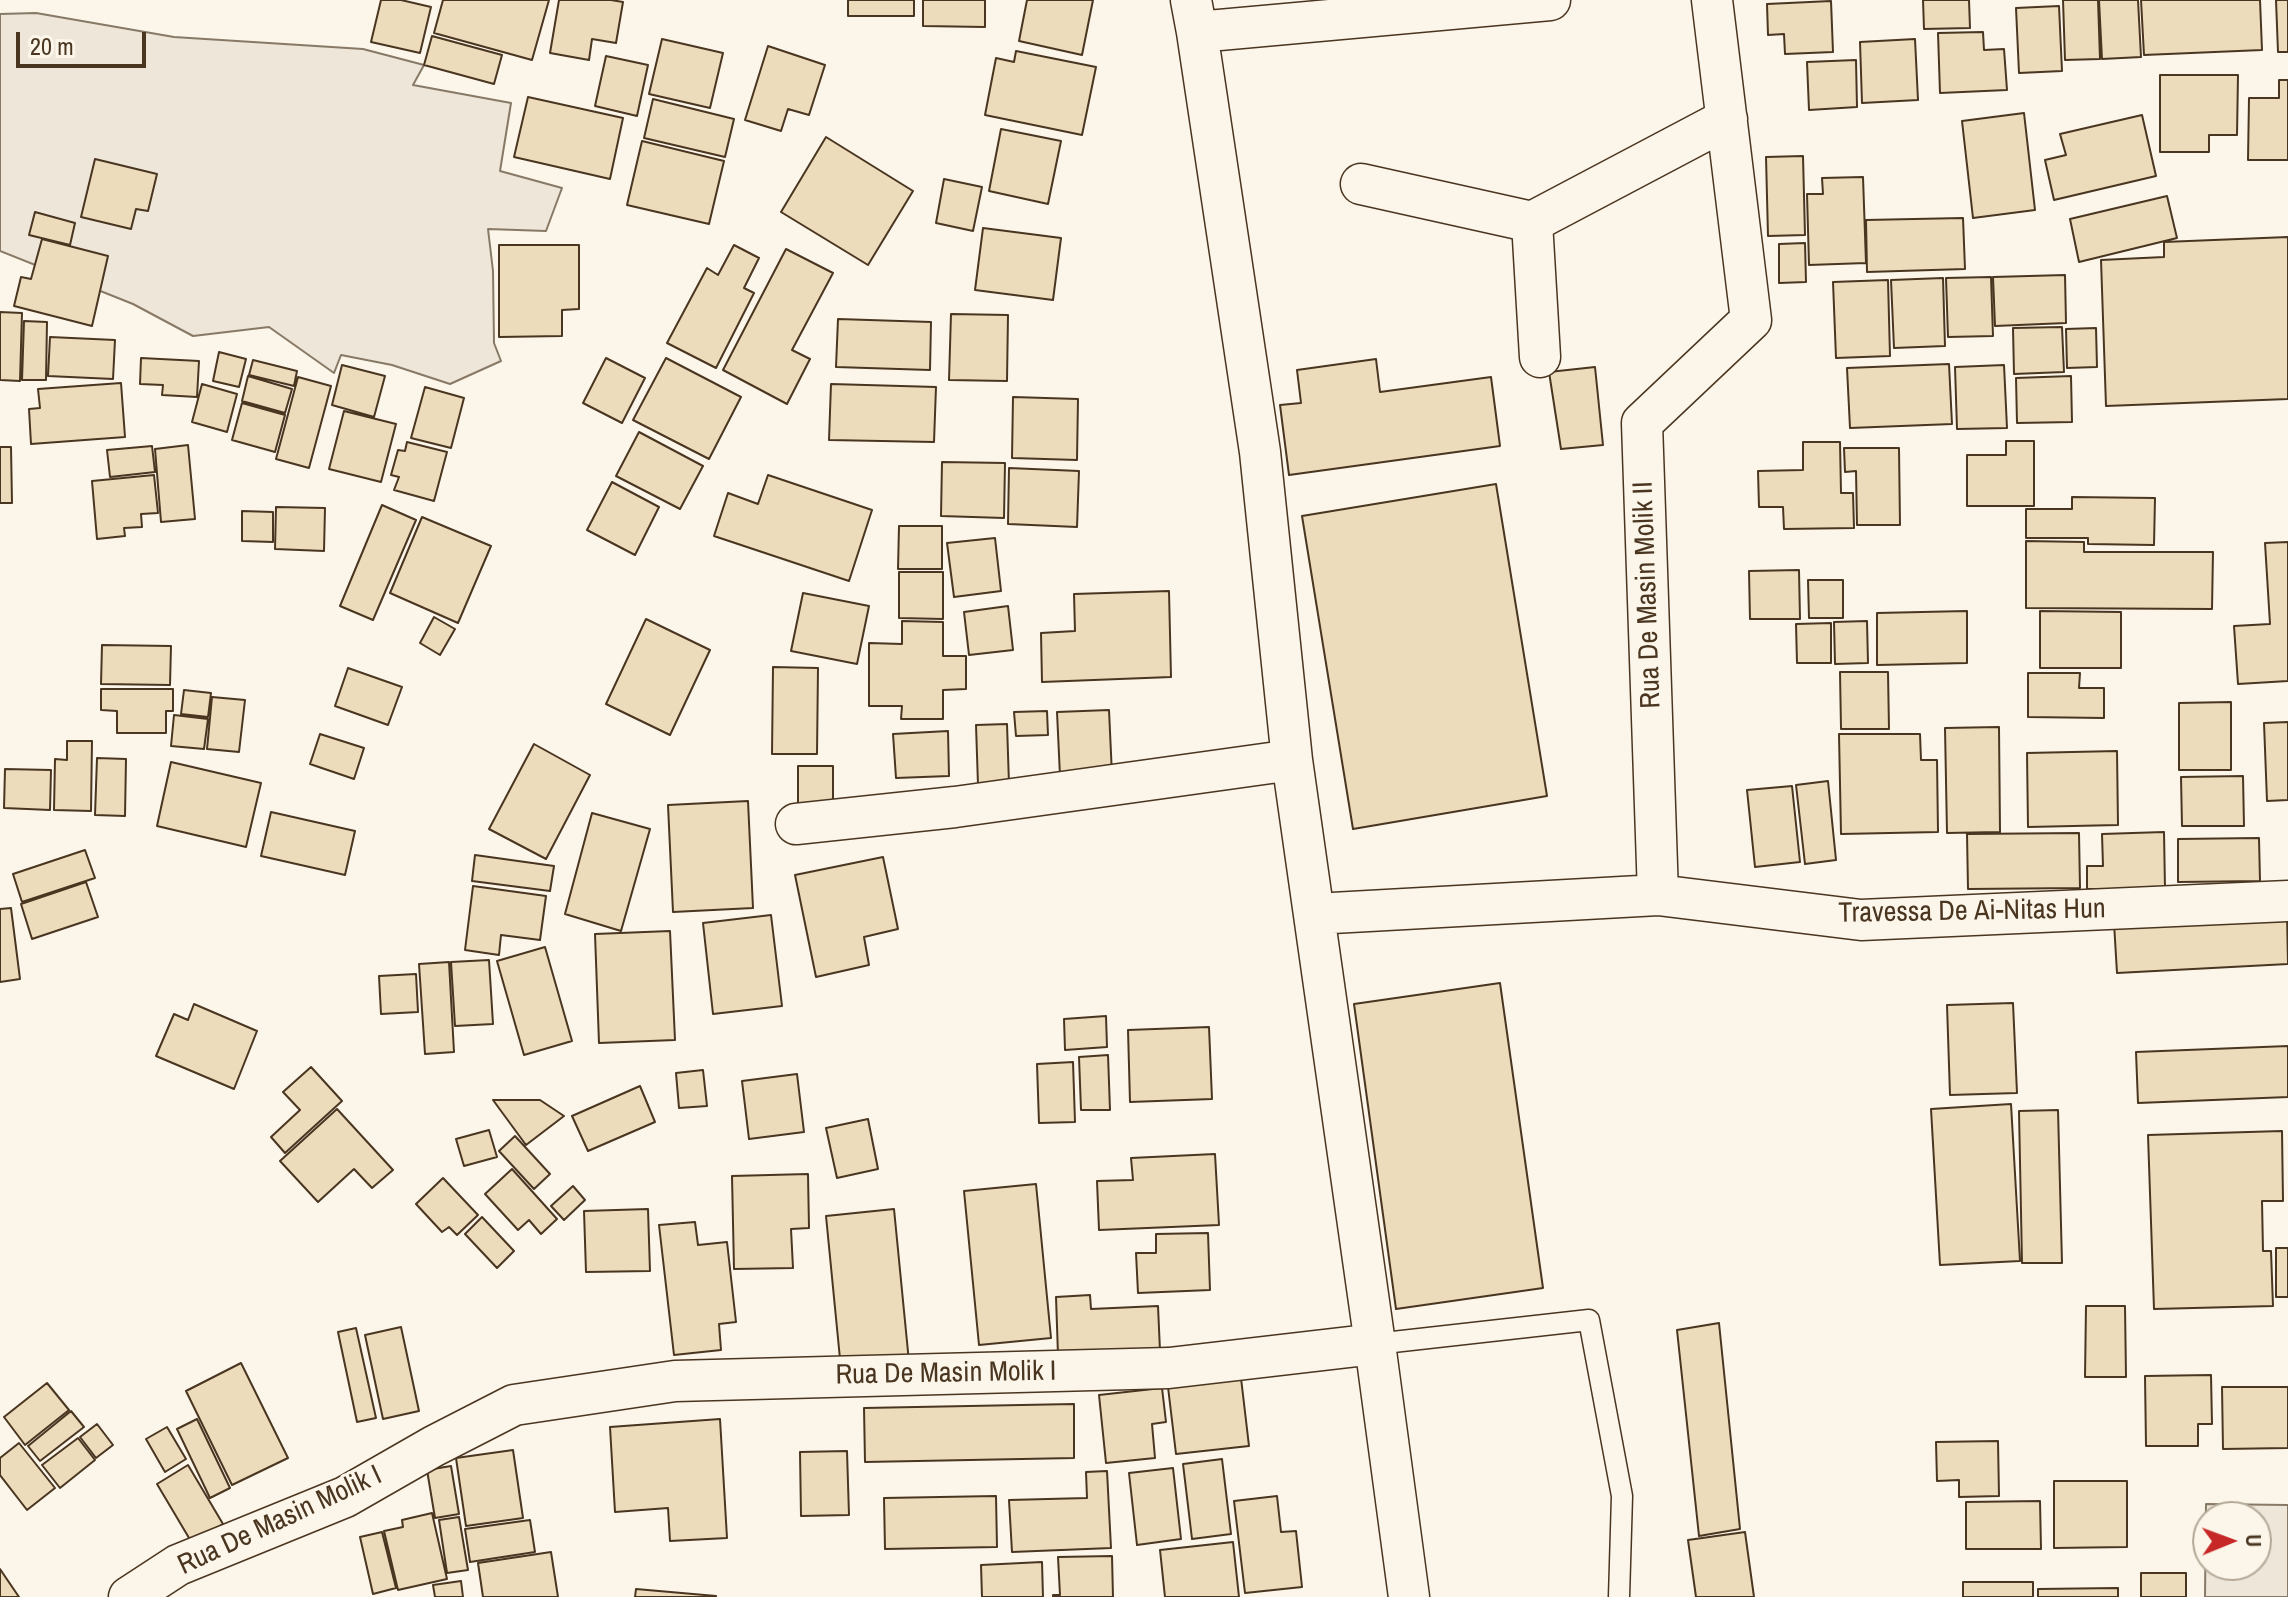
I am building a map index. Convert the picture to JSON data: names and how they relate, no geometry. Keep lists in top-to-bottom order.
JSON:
{
  "streets": {
    "street": ["Rua De Masin Molik II", "Travessa De Ai-Nitas Hun", "Rua De Masin Molik I"]
  },
  "crossings": [
    ["Rua De Masin Molik II", "Travessa De Ai-Nitas Hun"]
  ],
  "scale_bar": "20 m",
  "north": "right"
}
